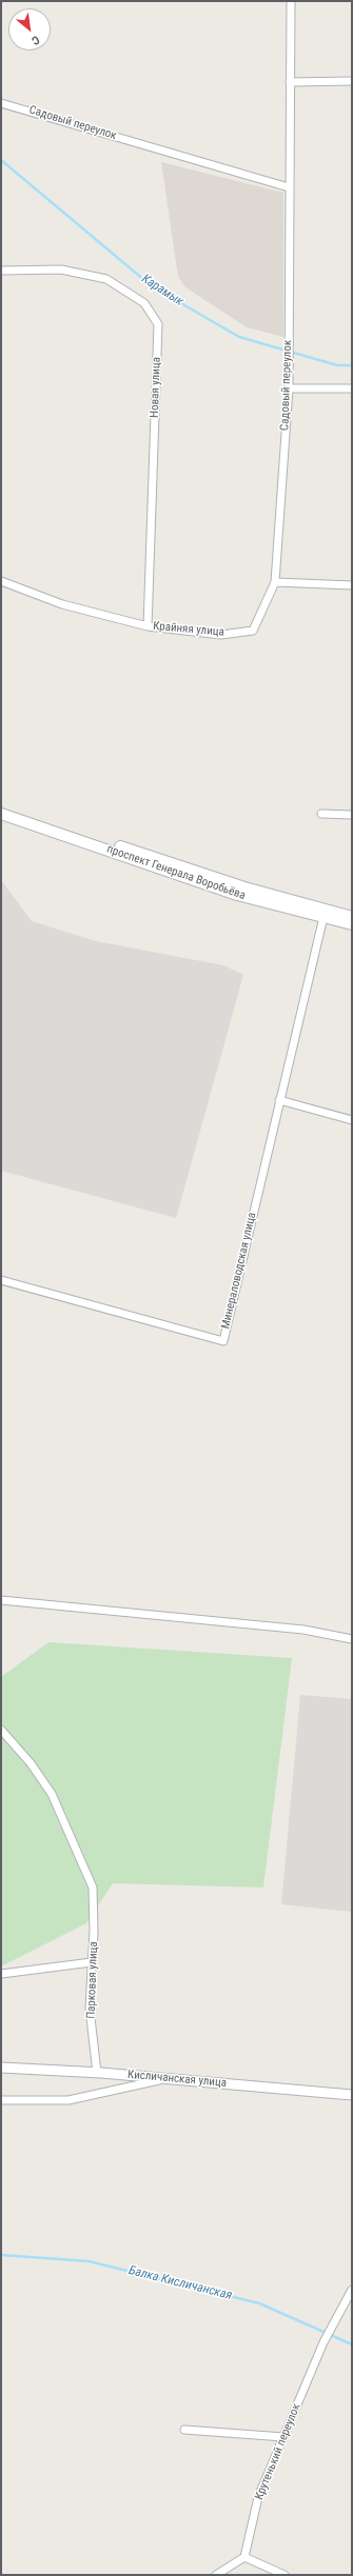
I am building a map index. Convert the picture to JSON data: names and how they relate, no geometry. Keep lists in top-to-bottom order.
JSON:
{
  "streets": {
    "main road": ["проспект Генерала Воробьёва"],
    "street": [
      "Садовый переулок",
      "Новая улица",
      "Крайняя улица",
      "Минераловодская улица",
      "Парковая улица",
      "Кисличанская улица",
      "Крутенький переулок"
    ]
  },
  "crossings": [
    ["Садовый переулок", "Крайняя улица"],
    ["Новая улица", "Крайняя улица"],
    ["проспект Генерала Воробьёва", "Минераловодская улица"],
    ["Парковая улица", "Кисличанская улица"]
  ],
  "water": ["Карамык", "Балка Кисличанская"],
  "north": "bottom right"
}
